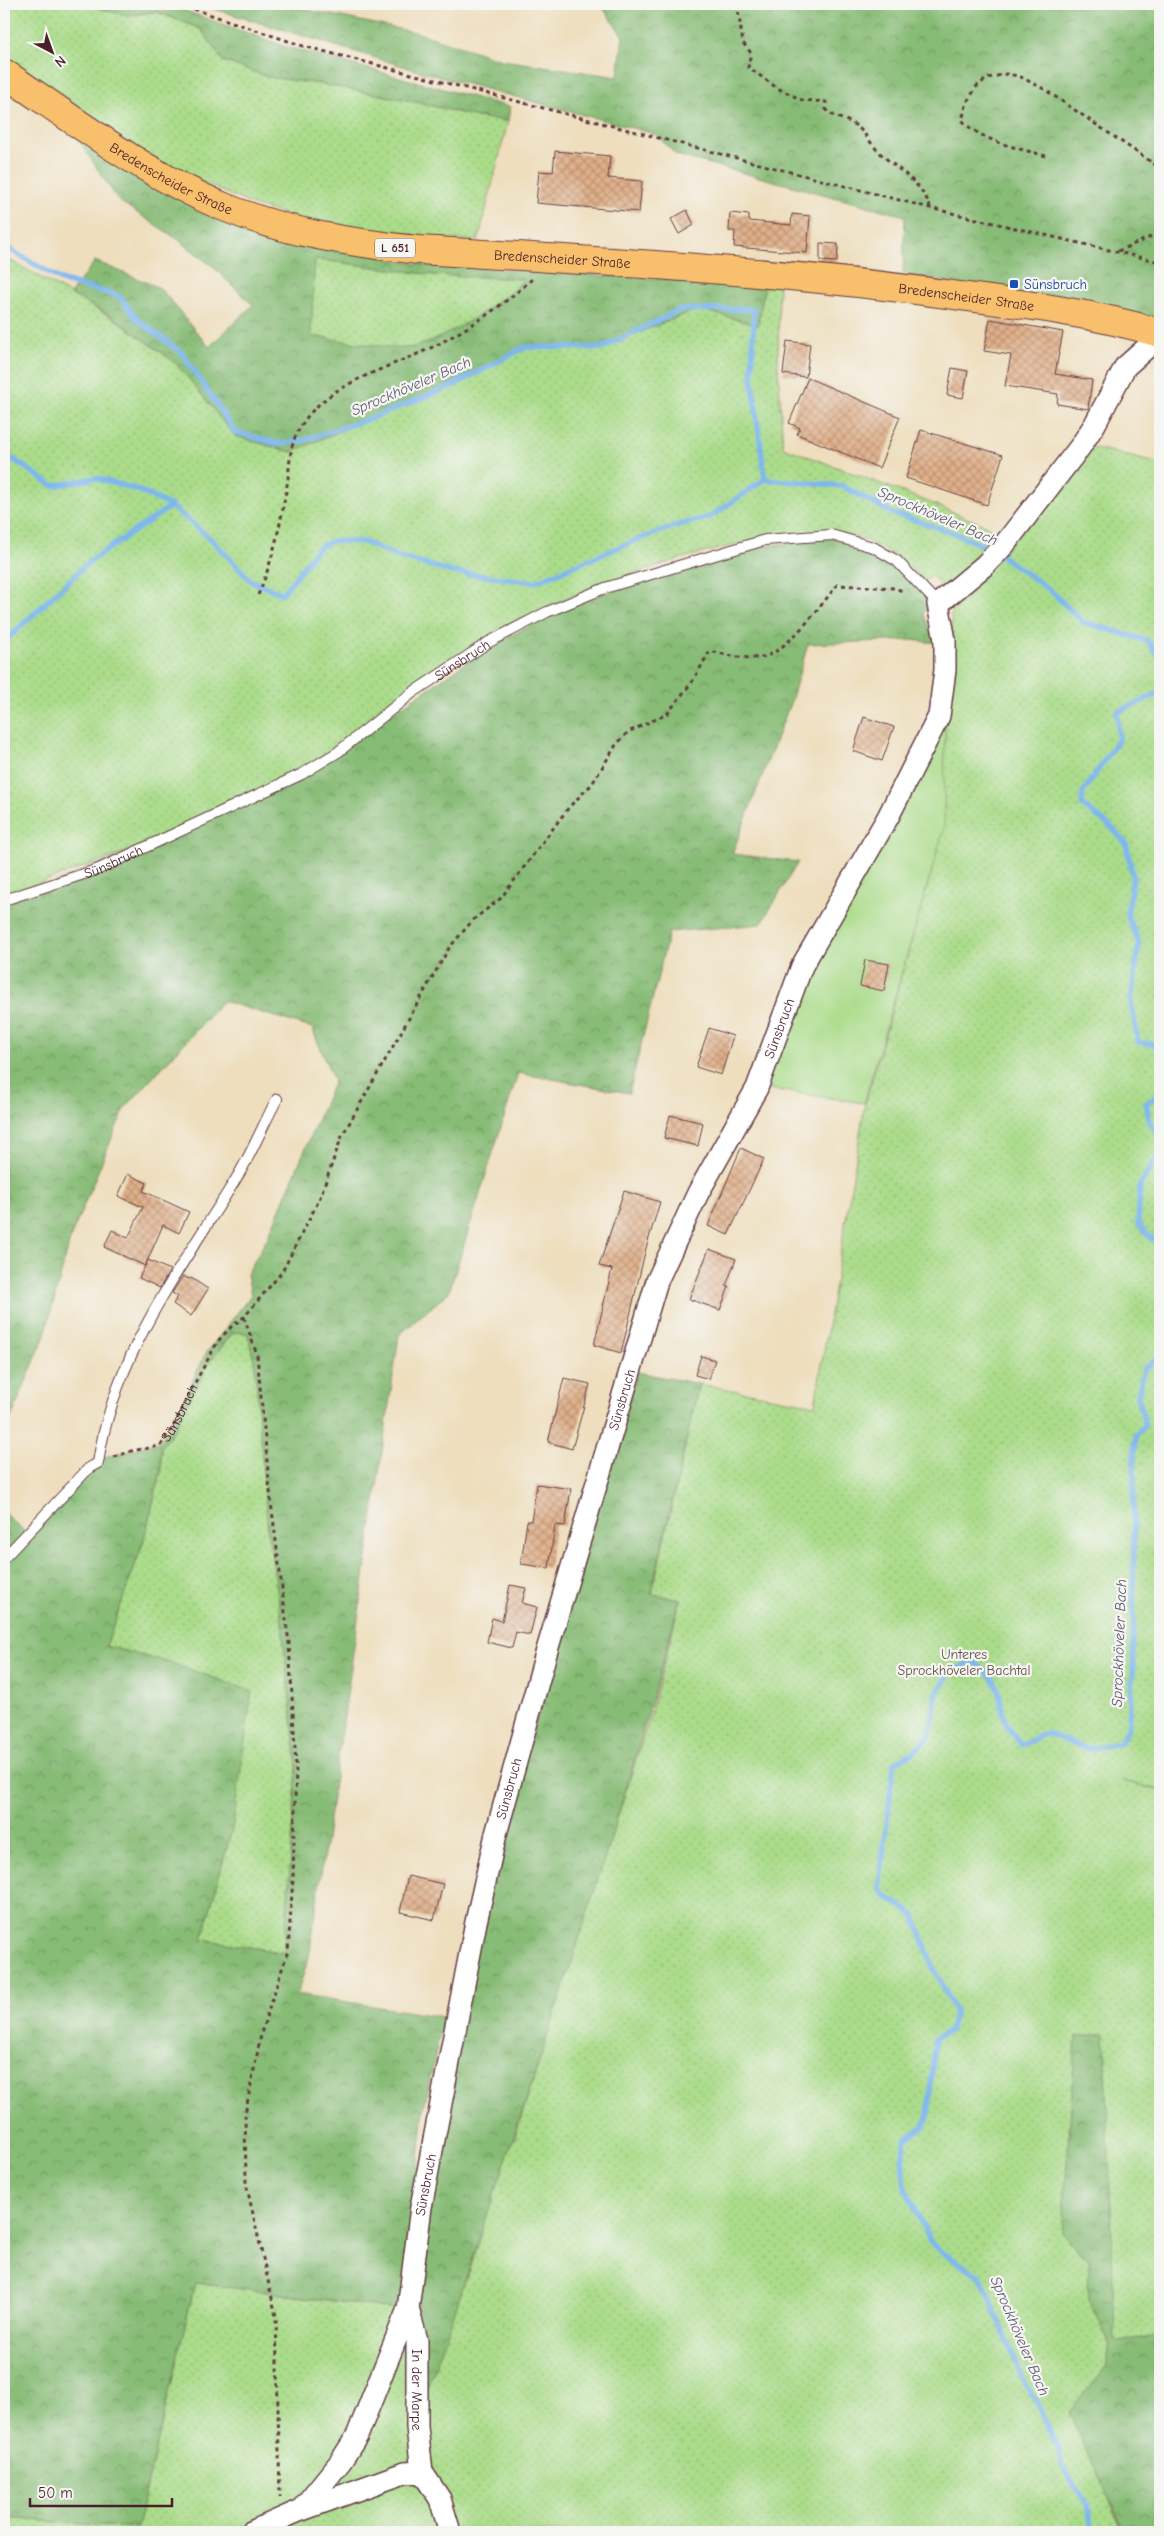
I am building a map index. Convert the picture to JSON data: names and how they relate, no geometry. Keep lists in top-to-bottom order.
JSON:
{
  "streets": {
    "main road": ["Bredenscheider Straße", "L 651"],
    "street": ["Sünsbruch", "In der Marpe"]
  },
  "crossings": [
    ["Sünsbruch", "In der Marpe"]
  ],
  "water": ["Sprockhöveler Bach"],
  "parks": ["Unteres Sprockhöveler Bachtal"],
  "places": {
    "transit": ["Sünsbruch"]
  },
  "scale_bar": "50 m",
  "north": "bottom right"
}
